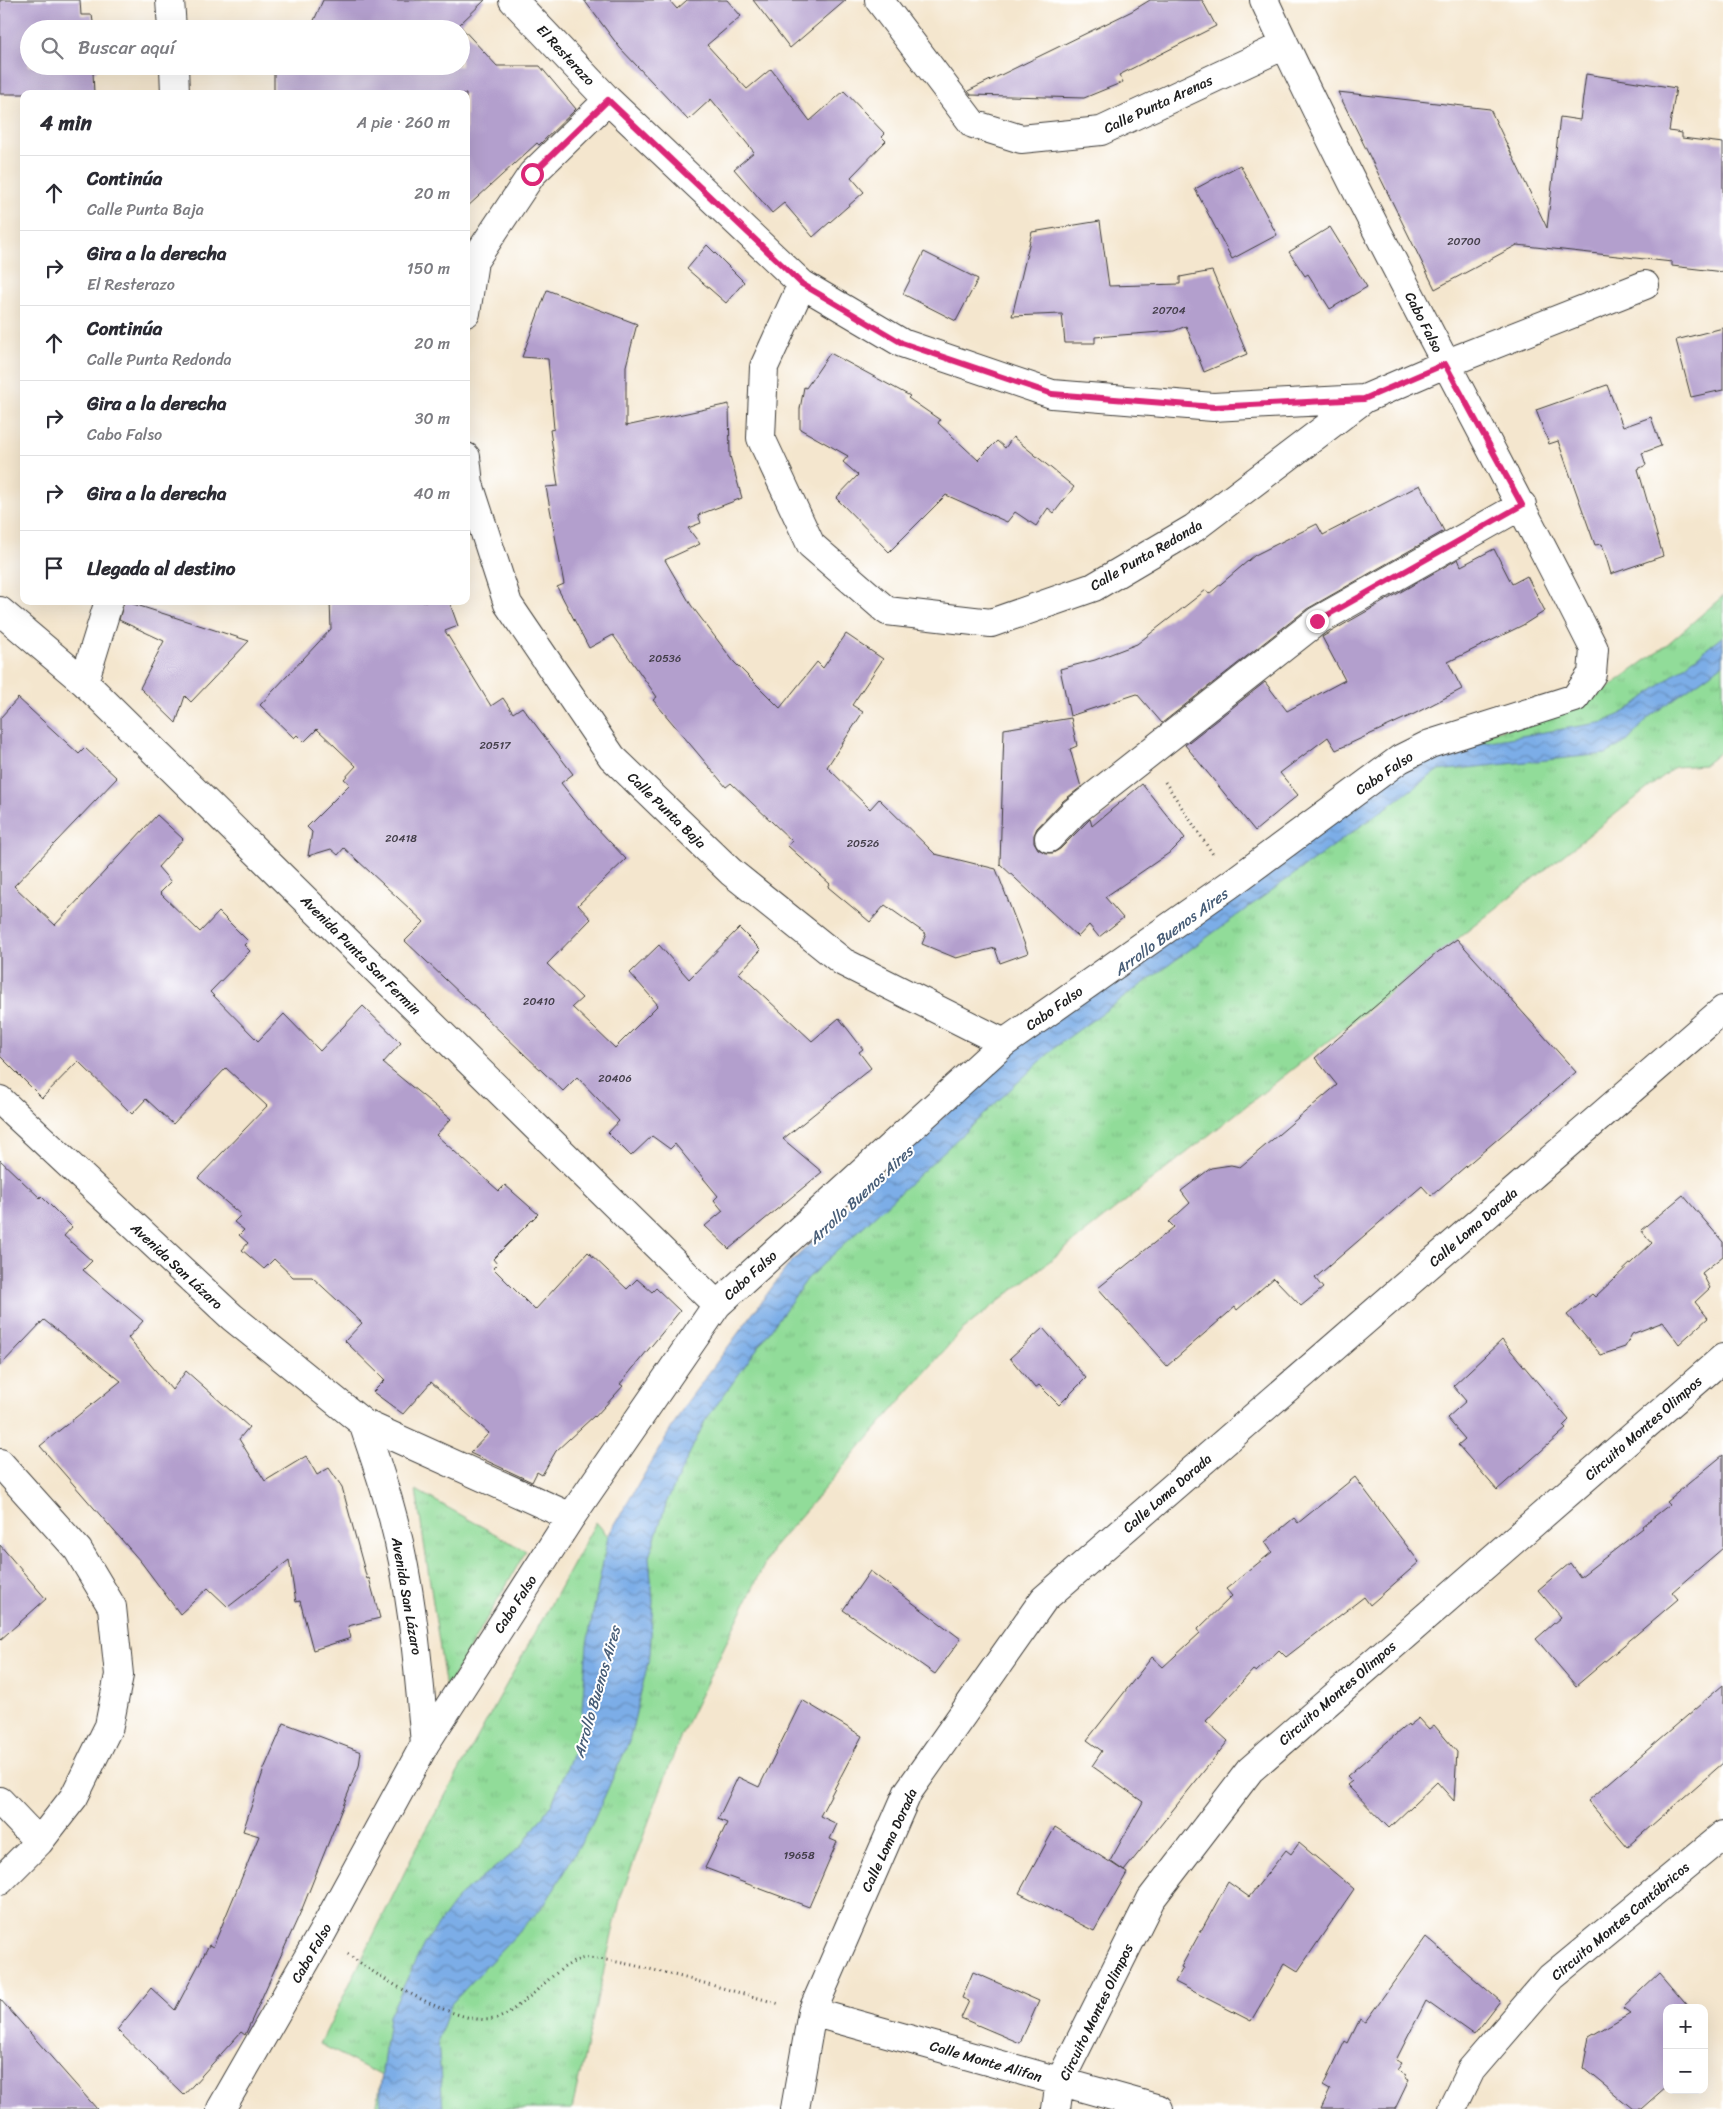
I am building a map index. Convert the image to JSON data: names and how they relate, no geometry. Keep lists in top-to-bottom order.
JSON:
{
  "streets": {
    "street": [
      "El Resterazo",
      "Calle Punta Arenas",
      "Cabo Falso",
      "Calle Punta Redonda",
      "Calle Punta Baja",
      "Avenida Punta San Fermin",
      "Calle Loma Dorada",
      "Avenida San Lázaro",
      "Circuito Montes Olimpos",
      "Circuito Montes Cantábricos",
      "Calle Monte Alifan"
    ]
  },
  "crossings": [
    ["El Resterazo", "Calle Punta Redonda"],
    ["Calle Punta Arenas", "Cabo Falso"],
    ["Cabo Falso", "Calle Punta Redonda"],
    ["Cabo Falso", "Calle Punta Baja"],
    ["Cabo Falso", "Avenida Punta San Fermin"],
    ["Cabo Falso", "Avenida San Lázaro"],
    ["Calle Loma Dorada", "Calle Monte Alifan"],
    ["Circuito Montes Olimpos", "Calle Monte Alifan"]
  ],
  "water": ["Arrollo Buenos Aires"],
  "house_numbers": [
    "20700",
    "20704",
    "20536",
    "20517",
    "20418",
    "20526",
    "20410",
    "20406",
    "19658"
  ],
  "page": {
    "search": "Buscar aquí",
    "heading": ["4 min", "A pie · 260 m"],
    "list": [
      ["Continúa", "Calle Punta Baja", "20 m"],
      ["Gira a la derecha", "El Resterazo", "150 m"],
      ["Continúa", "Calle Punta Redonda", "20 m"],
      ["Gira a la derecha", "Cabo Falso", "30 m"],
      ["Gira a la derecha", "40 m"],
      "Llegada al destino"
    ],
    "map_buttons": ["+", "−"]
  }
}
